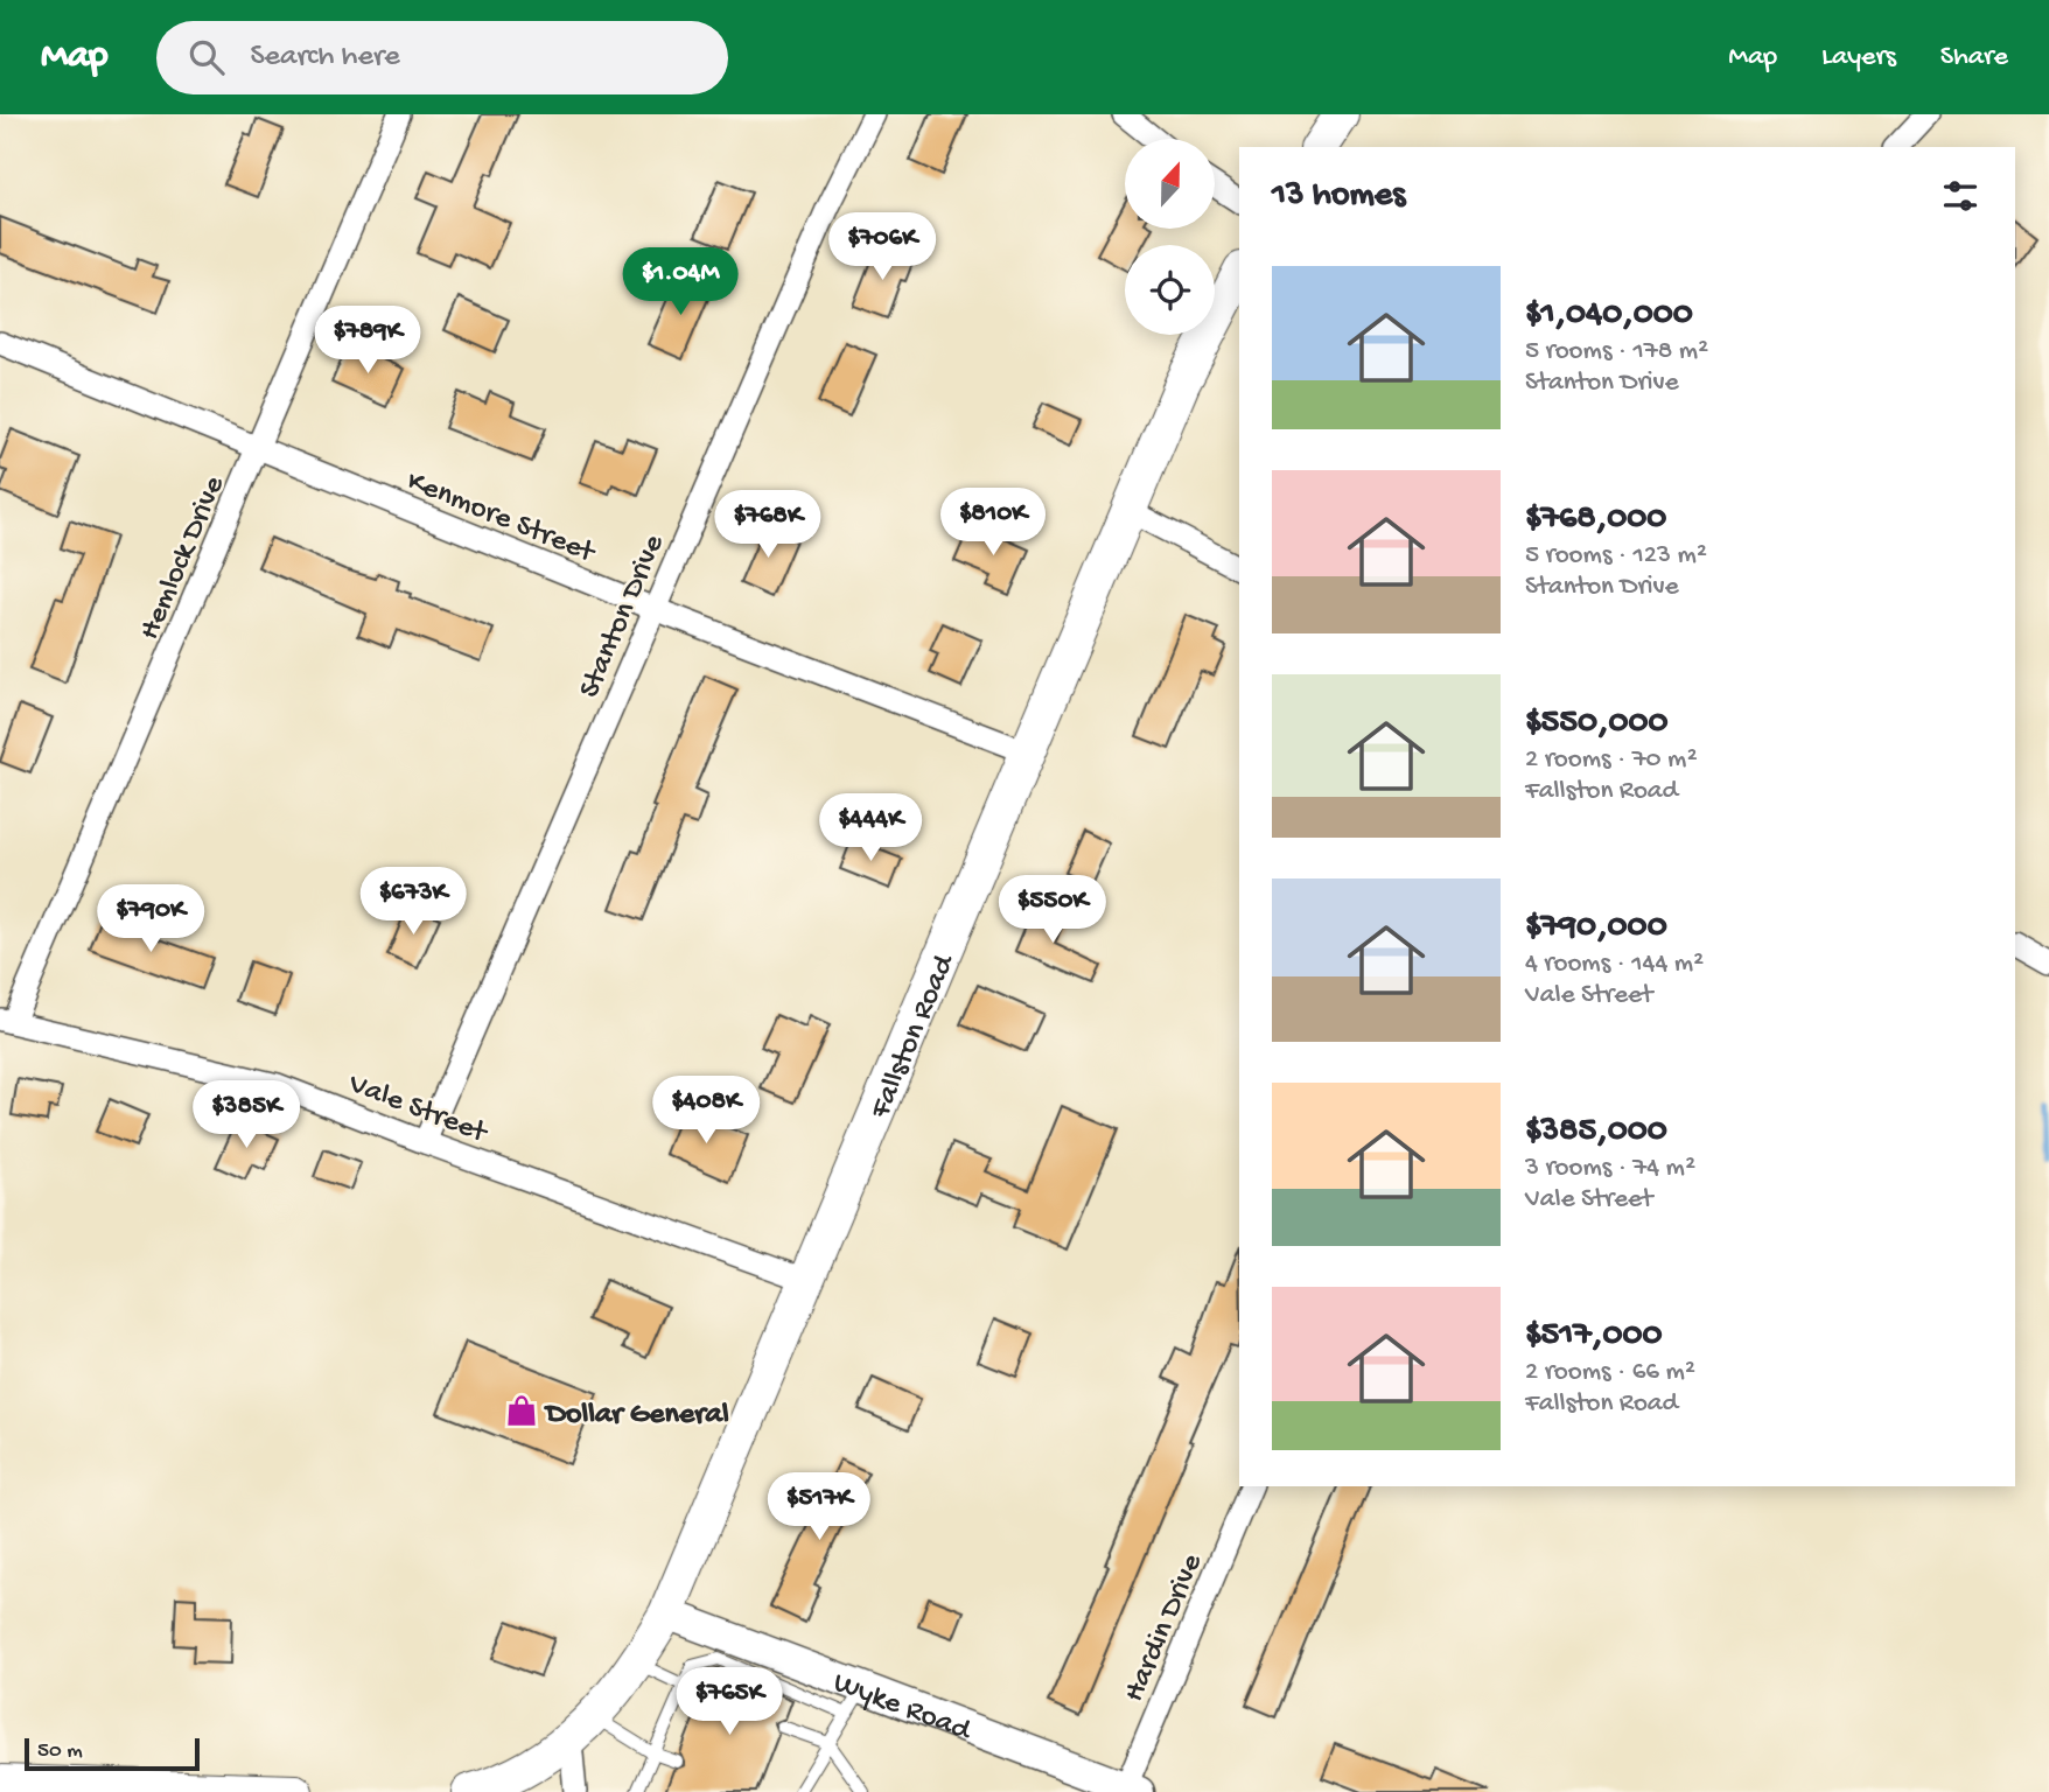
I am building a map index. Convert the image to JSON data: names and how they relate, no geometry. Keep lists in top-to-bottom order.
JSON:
{
  "streets": {
    "main road": ["Fallston Road", "Wyke Road"],
    "street": [
      "Kenmore Street",
      "Hemlock Drive",
      "Stanton Drive",
      "Vale Street",
      "Hardin Drive"
    ]
  },
  "crossings": [
    ["Kenmore Street", "Hemlock Drive"],
    ["Kenmore Street", "Stanton Drive"],
    ["Kenmore Street", "Fallston Road"],
    ["Hemlock Drive", "Vale Street"],
    ["Stanton Drive", "Vale Street"],
    ["Fallston Road", "Vale Street"],
    ["Fallston Road", "Wyke Road"],
    ["Hardin Drive", "Wyke Road"]
  ],
  "places": {
    "shop": ["Dollar General"]
  },
  "scale_bar": "50 m",
  "north": "top",
  "page": {
    "header": "Map",
    "search": "Search here",
    "nav": ["Map", "Layers", "Share"],
    "heading": "13 homes",
    "price": [
      "$706K",
      "$1.04M",
      "$789K",
      "$810K",
      "$768K",
      "$444K",
      "$673K",
      "$550K",
      "$790K",
      "$408K",
      "$385K",
      "$517K",
      "$765K"
    ],
    "list": [
      {
        "name": "$1,040,000",
        "note": "5 rooms · 178 m² · Stanton Drive"
      },
      {
        "name": "$768,000",
        "note": "5 rooms · 123 m² · Stanton Drive"
      },
      {
        "name": "$550,000",
        "note": "2 rooms · 70 m² · Fallston Road"
      },
      {
        "name": "$790,000",
        "note": "4 rooms · 144 m² · Vale Street"
      },
      {
        "name": "$385,000",
        "note": "3 rooms · 74 m² · Vale Street"
      },
      {
        "name": "$517,000",
        "note": "2 rooms · 66 m² · Fallston Road"
      }
    ],
    "scale": "50 m"
  }
}
